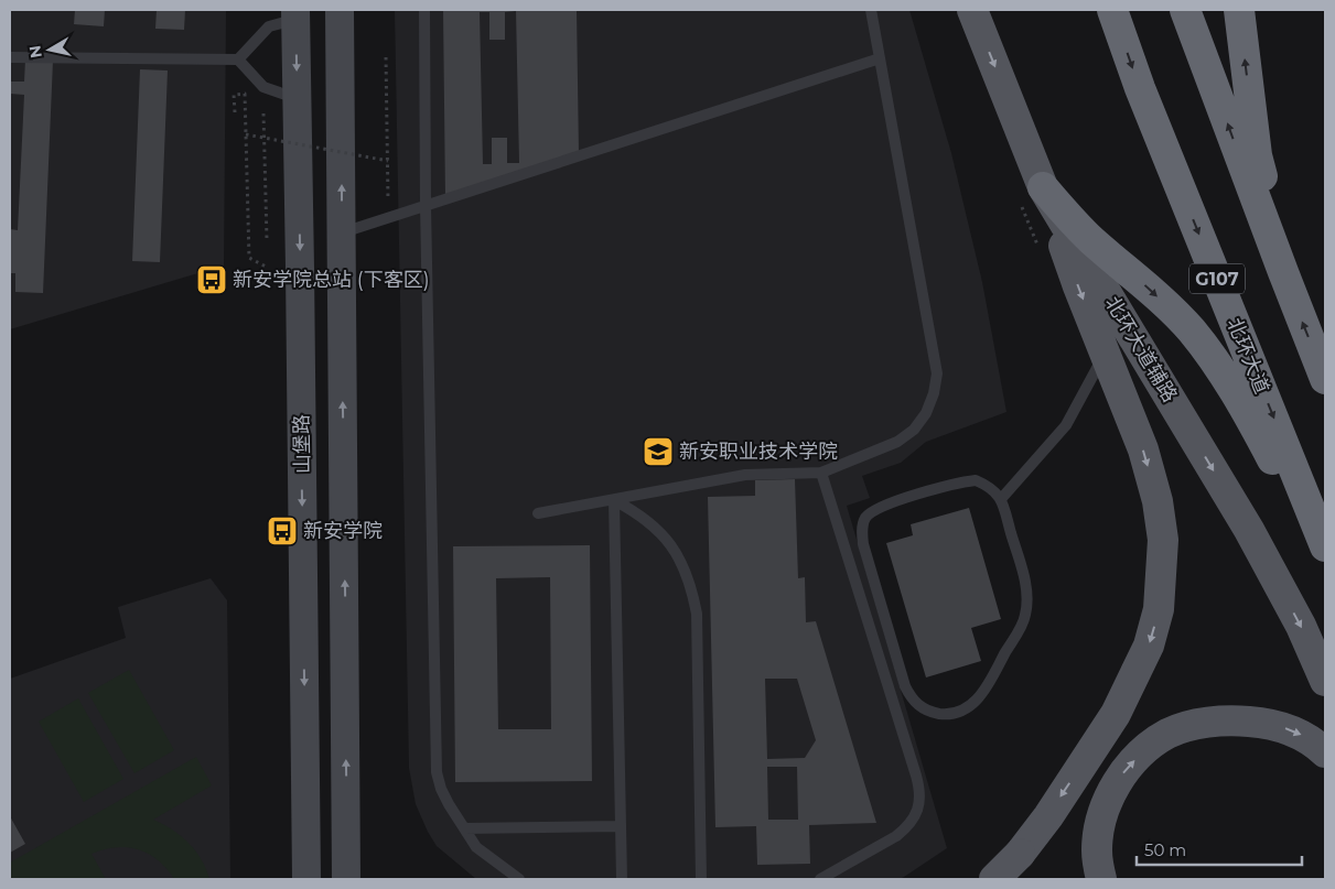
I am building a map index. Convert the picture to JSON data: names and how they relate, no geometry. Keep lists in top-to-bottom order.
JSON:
{
  "streets": {
    "highway": ["G107", "北环大道"],
    "main road": ["北环大道辅路", "山堡路"]
  },
  "one_way": ["北环大道辅路"],
  "places": {
    "bus stop": ["新安学院总站 (下客区)", "新安学院"],
    "school or university": ["新安职业技术学院"]
  },
  "scale_bar": "50 m",
  "north": "left"
}
